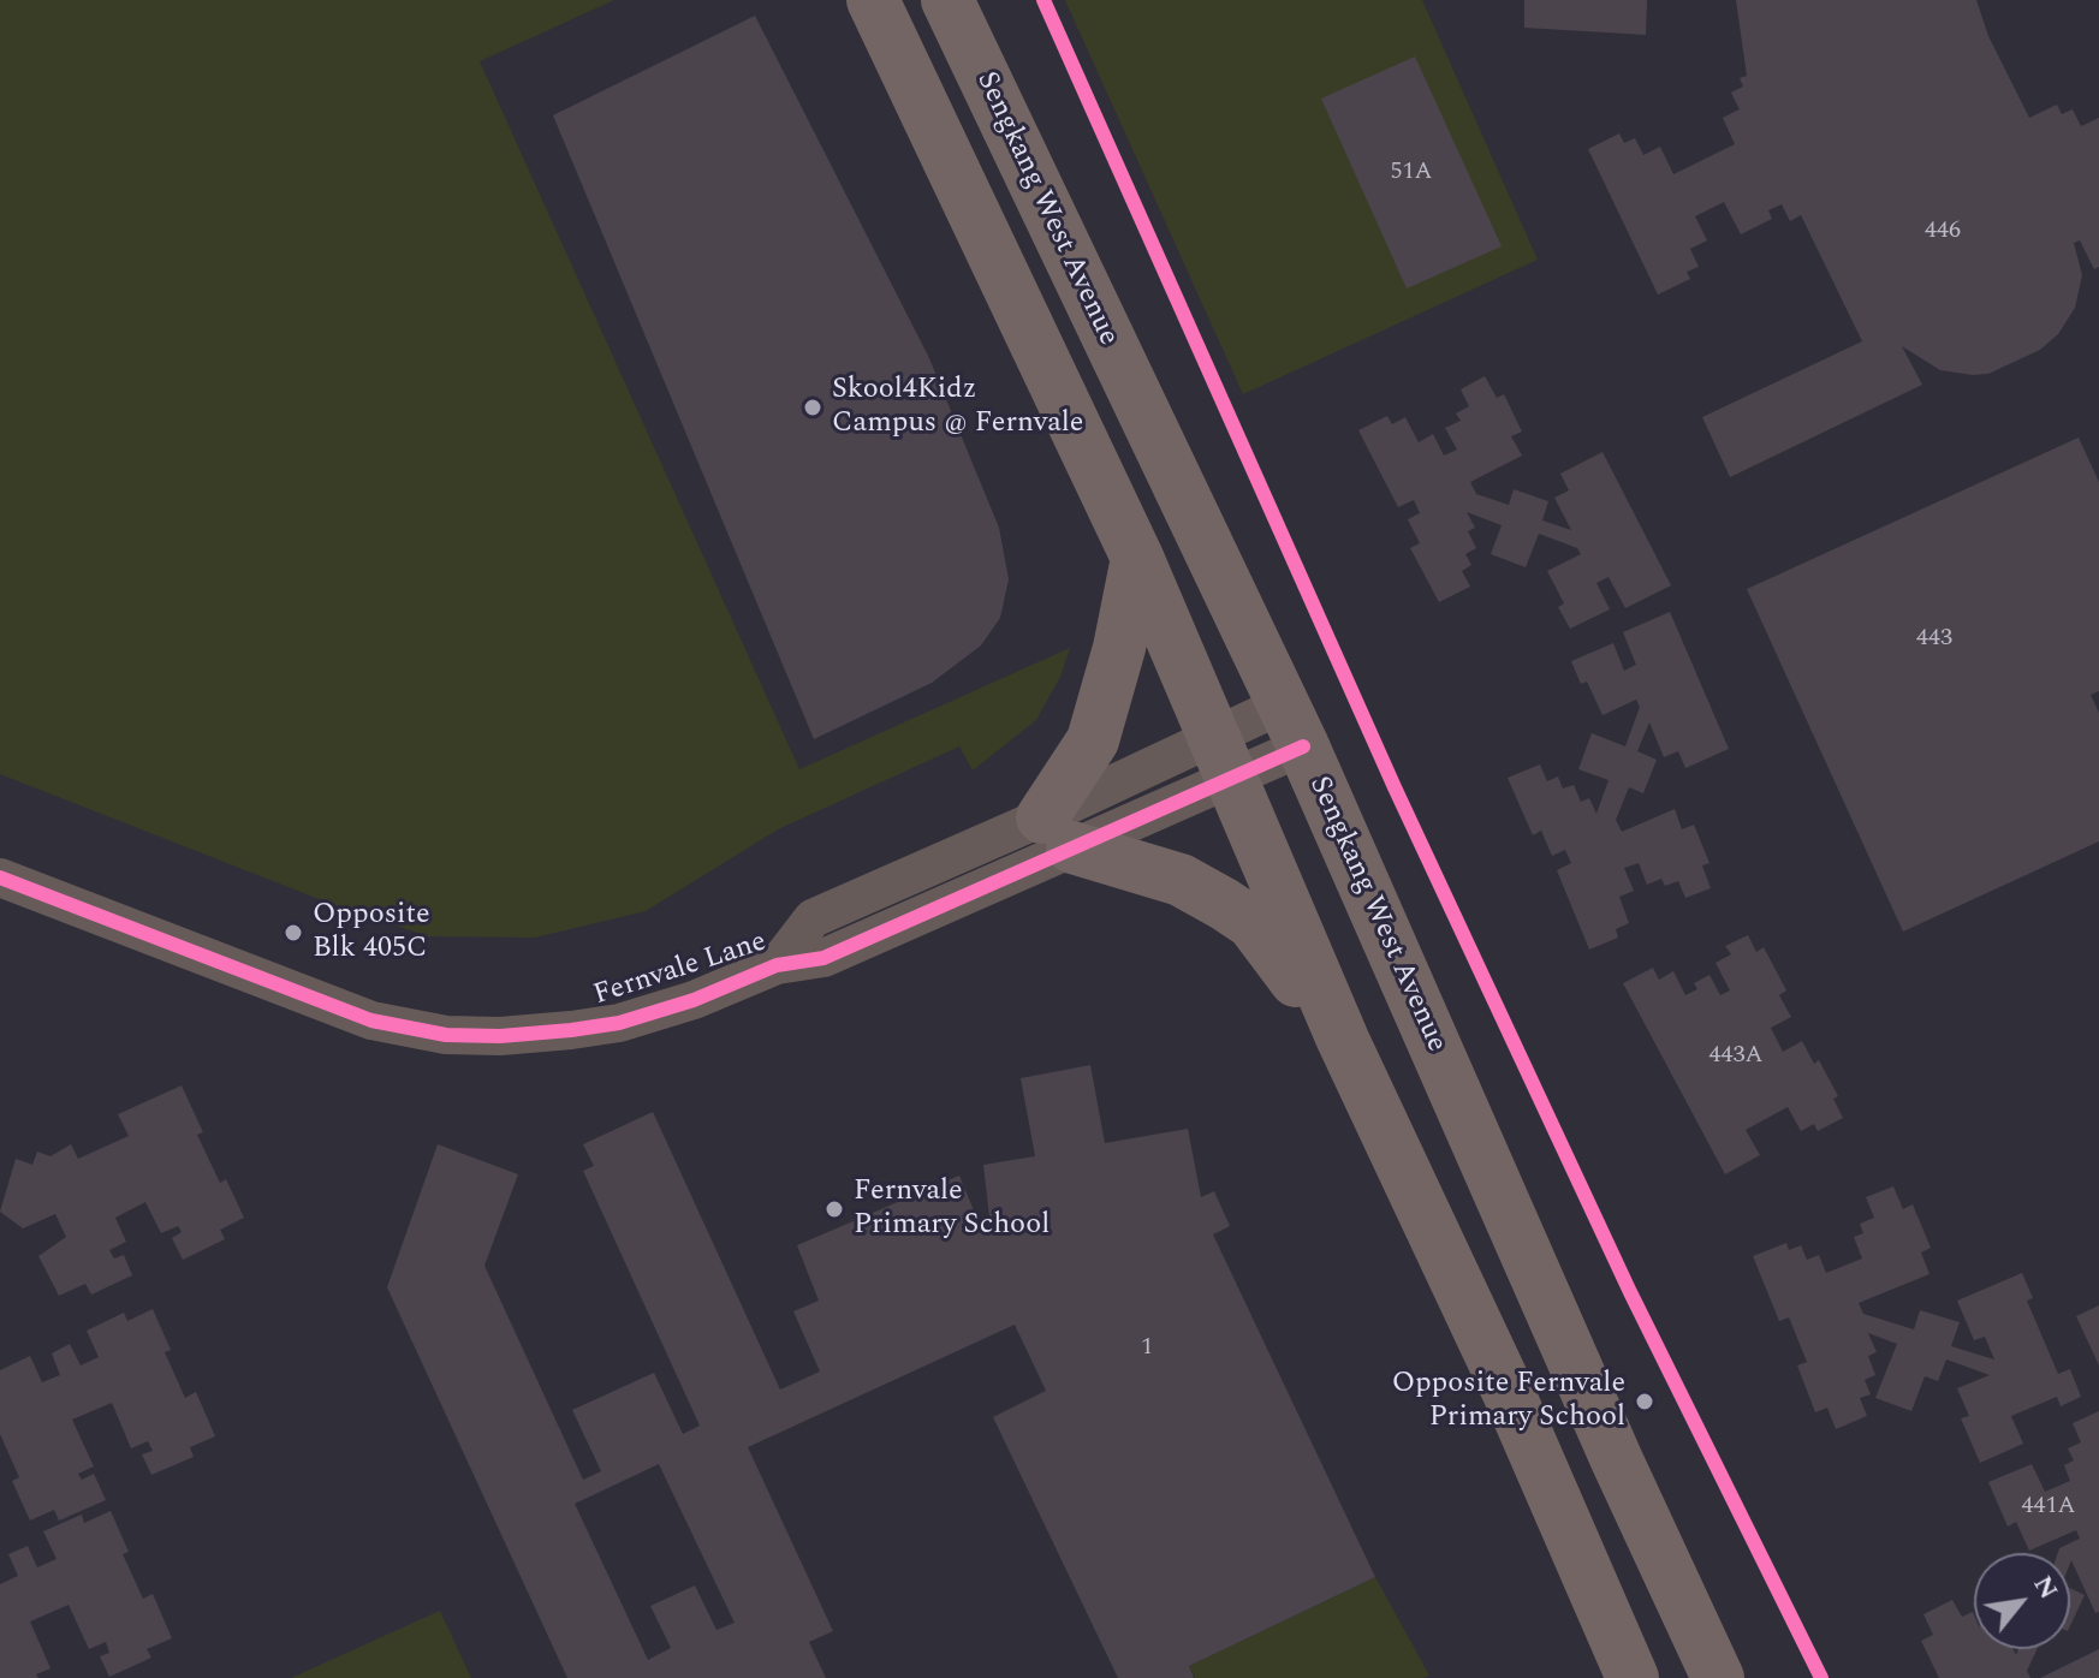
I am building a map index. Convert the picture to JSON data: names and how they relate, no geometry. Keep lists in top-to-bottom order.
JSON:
{
  "streets": {
    "main road": ["Sengkang West Avenue"],
    "street": ["Fernvale Lane"]
  },
  "crossings": [
    ["Sengkang West Avenue", "Fernvale Lane"]
  ],
  "places": [
    "Skool4Kidz Campus @ Fernvale",
    "Opposite Blk 405C",
    "Fernvale Primary School",
    "Opposite Fernvale Primary School"
  ],
  "house_numbers": [
    "51A",
    "446",
    "443",
    "443A",
    "1",
    "441A"
  ],
  "north": "top right"
}
